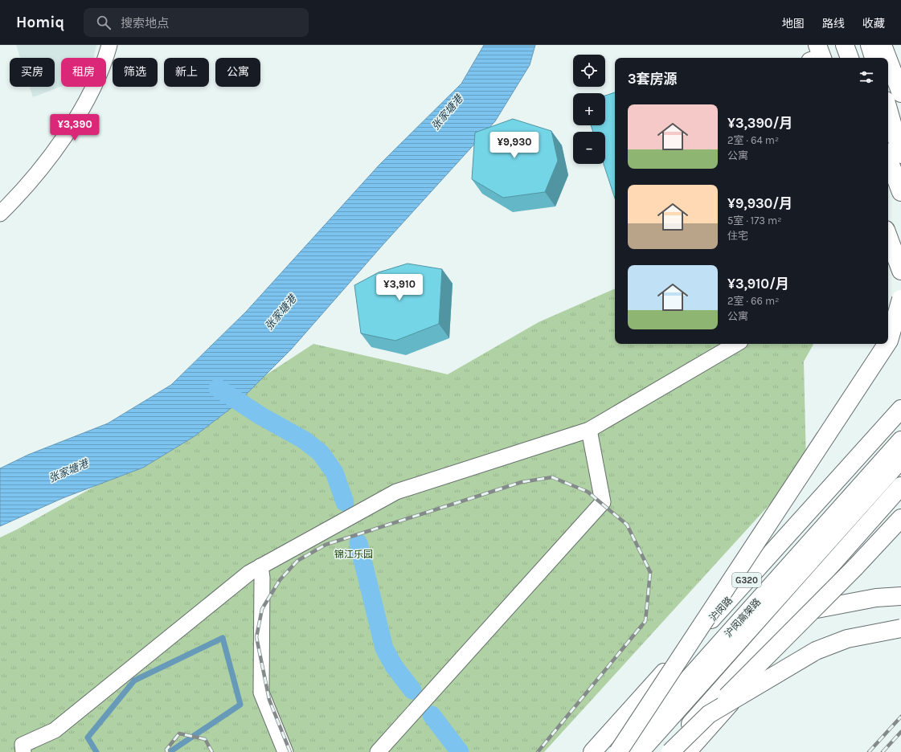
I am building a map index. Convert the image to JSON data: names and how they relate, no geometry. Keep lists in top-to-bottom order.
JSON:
{
  "streets": {
    "main road": ["G320", "沪闵路", "沪闵高架路"]
  },
  "water": ["张家塘港"],
  "parks": ["锦江乐园"],
  "page": {
    "header": "Homiq",
    "search": "搜索地点",
    "nav": ["地图", "路线", "收藏"],
    "map_buttons": ["+", "−"],
    "chip": [
      "买房",
      "租房",
      "筛选",
      "新上",
      "公寓"
    ],
    "heading": "3套房源",
    "list": [
      {
        "name": "¥3,390/月",
        "note": "2室 · 64 m² · 公寓"
      },
      {
        "name": "¥9,930/月",
        "note": "5室 · 173 m² · 住宅"
      },
      {
        "name": "¥3,910/月",
        "note": "2室 · 66 m² · 公寓"
      }
    ],
    "price": ["¥3,390", "¥9,930", "¥3,910"]
  }
}
